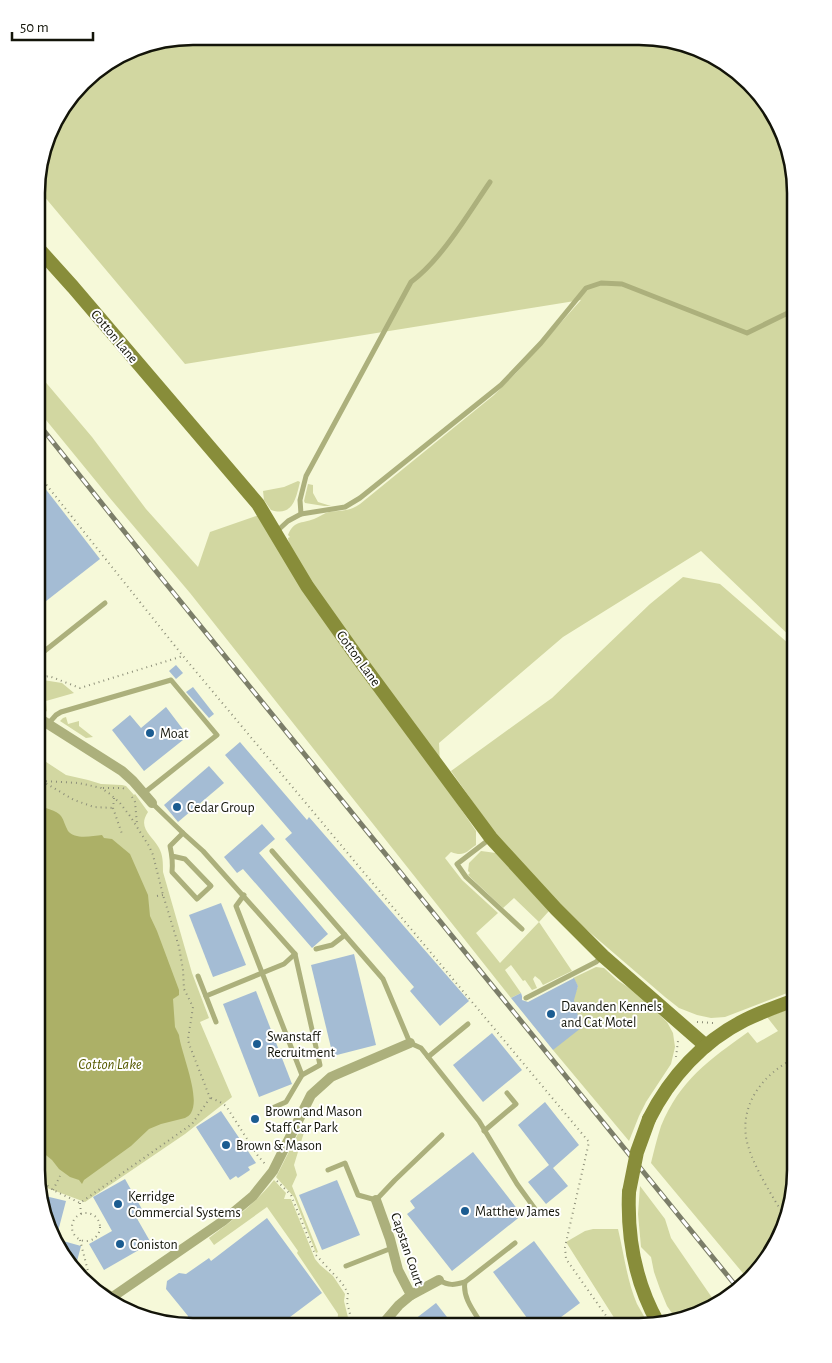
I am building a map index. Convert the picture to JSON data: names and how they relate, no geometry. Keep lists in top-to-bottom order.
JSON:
{
  "streets": {
    "street": ["Cotton Lane", "Capstan Court"]
  },
  "water": ["Cotton Lake"],
  "places": [
    "Moat",
    "Cedar Group",
    "Davanden Kennels and Cat Motel",
    "Swanstaff Recruitment",
    "Brown and Mason Staff Car Park",
    "Brown & Mason",
    "Kerridge Commercial Systems",
    "Matthew James",
    "Coniston"
  ],
  "scale_bar": "50 m"
}
